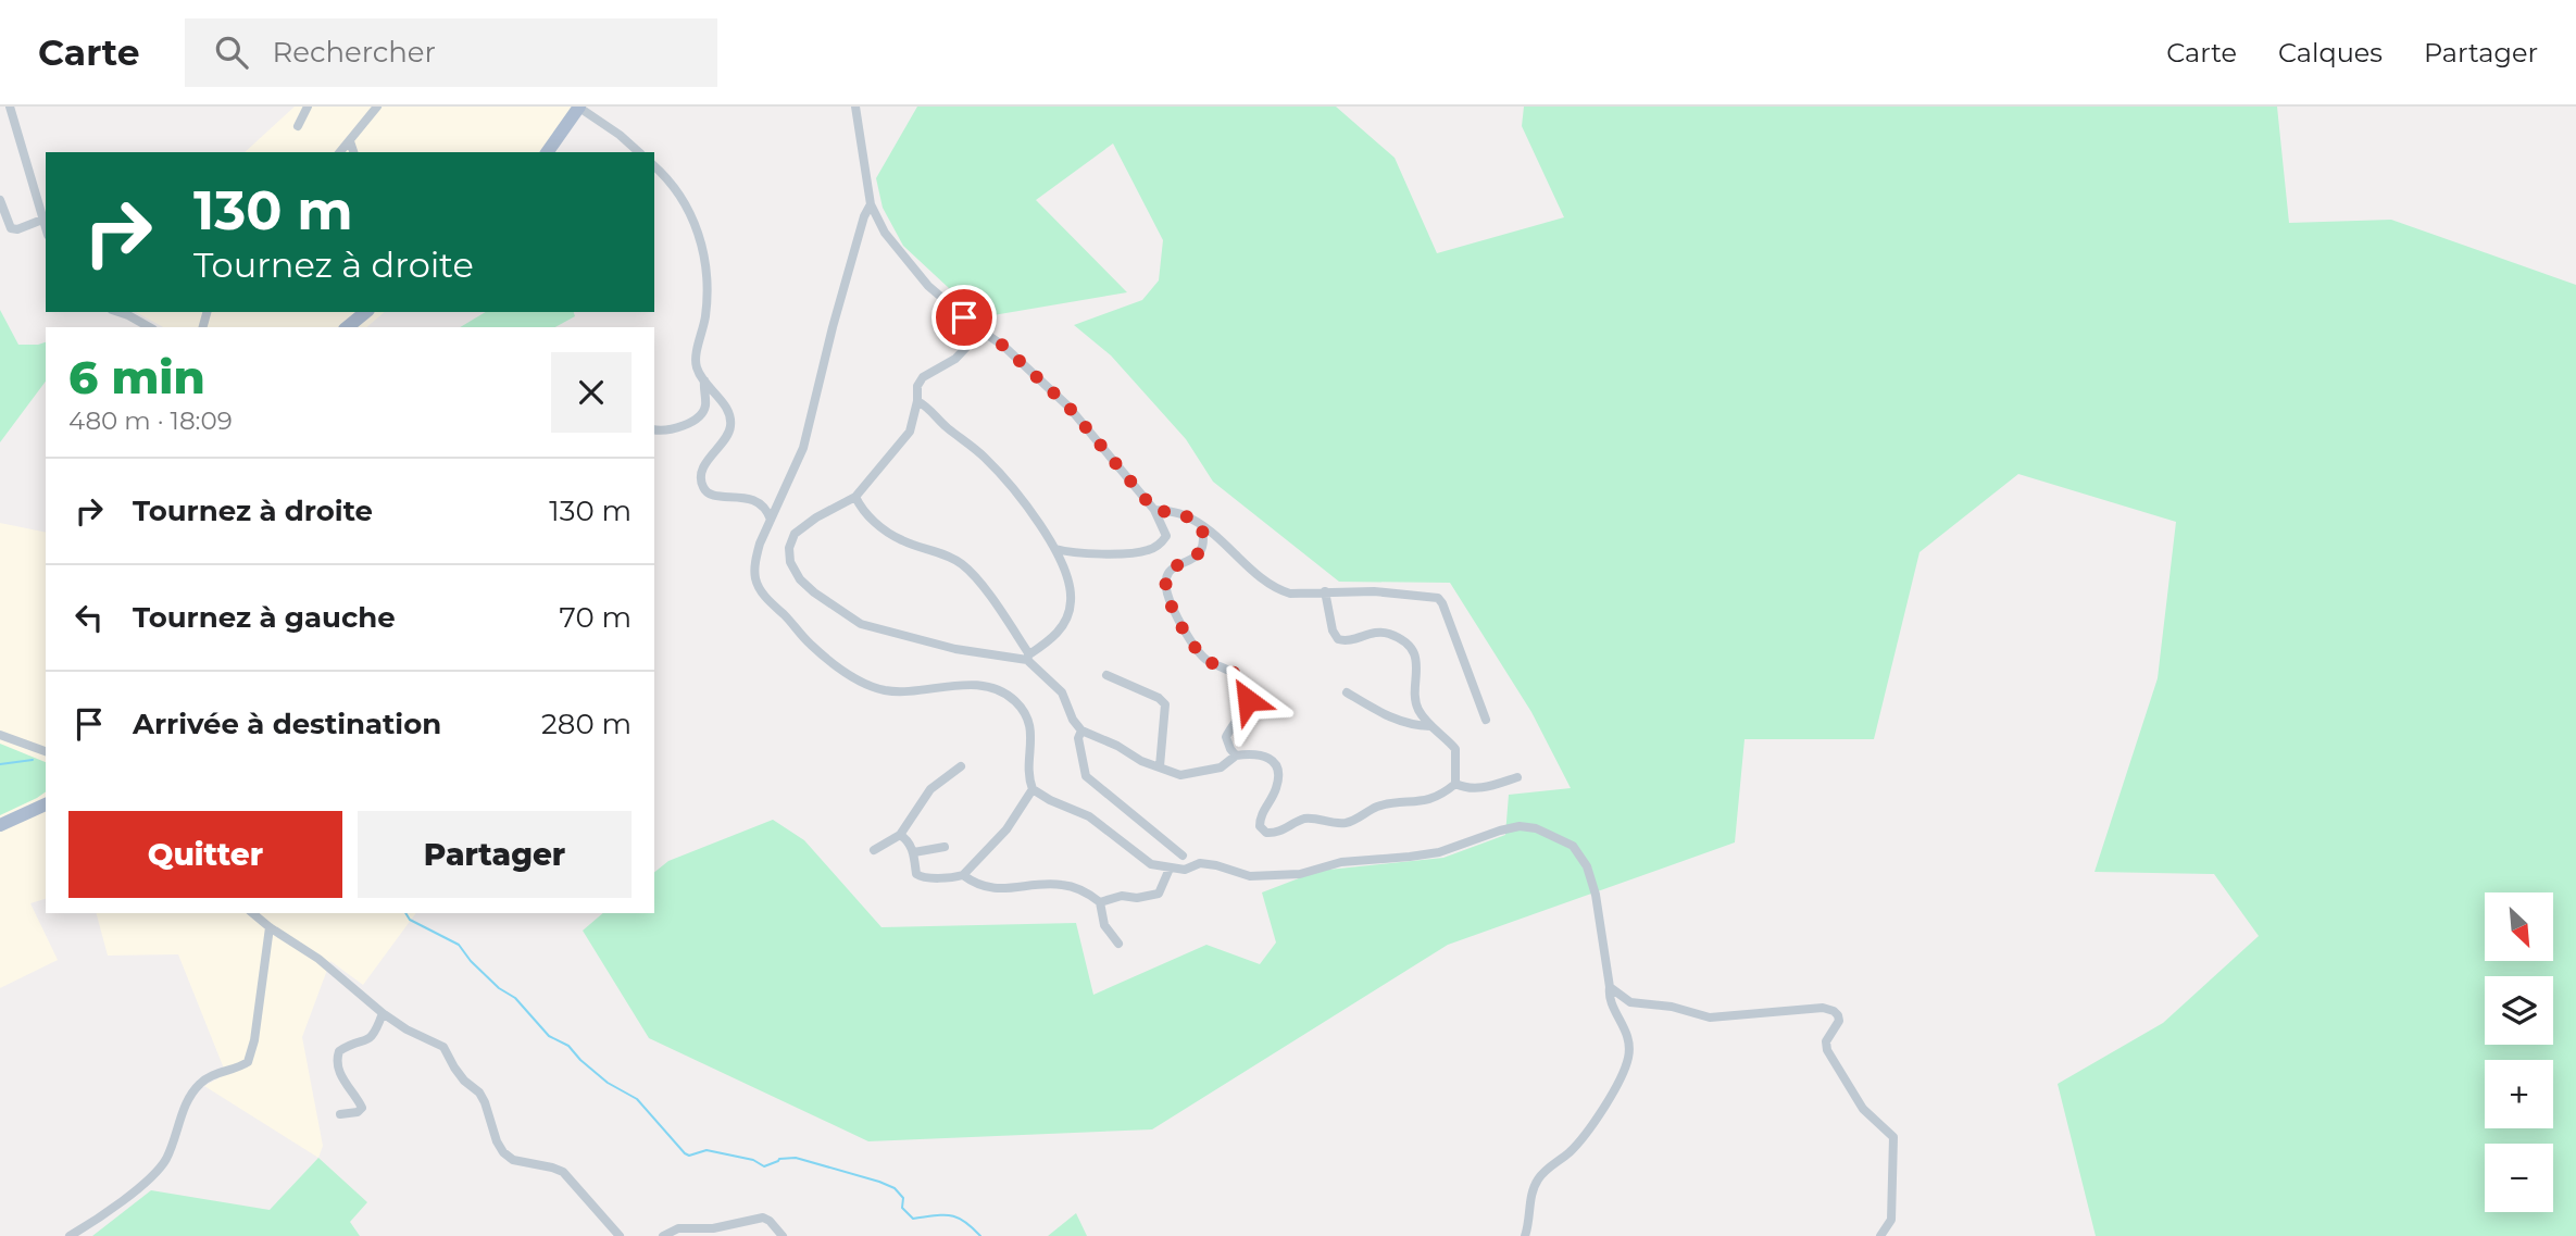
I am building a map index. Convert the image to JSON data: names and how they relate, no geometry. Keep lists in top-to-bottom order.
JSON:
{
  "north": "bottom right",
  "page": {
    "header": "Carte",
    "search": "Rechercher",
    "nav": ["Carte", "Calques", "Partager"],
    "turn": ["130 m", "Tournez à droite"],
    "heading": ["6 min", "480 m · 18:09"],
    "list": [
      {
        "name": "Tournez à droite",
        "value": "130 m"
      },
      {
        "name": "Tournez à gauche",
        "value": "70 m"
      },
      {
        "name": "Arrivée à destination",
        "value": "280 m"
      }
    ],
    "buttons": ["Quitter", "Partager"],
    "map_buttons": ["+", "−"]
  }
}
